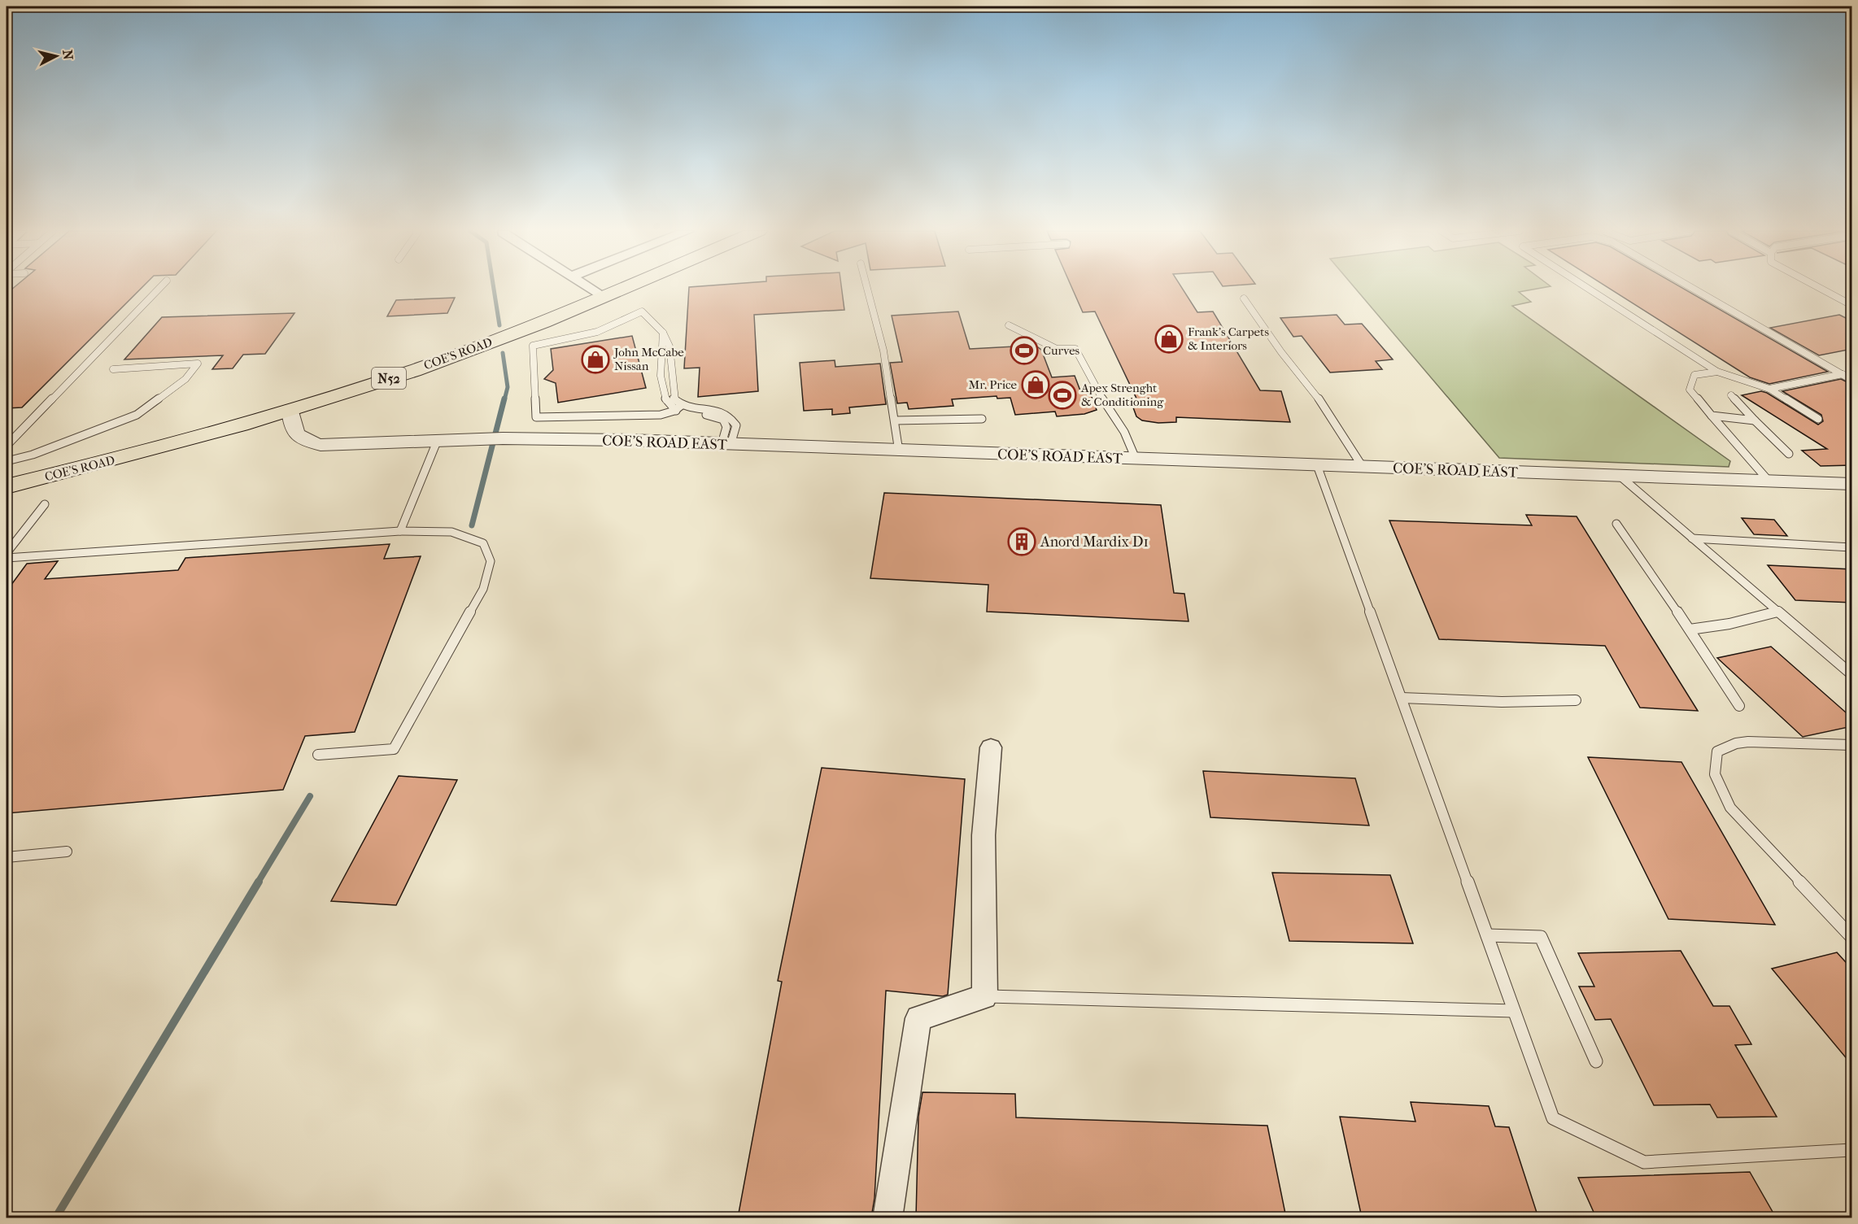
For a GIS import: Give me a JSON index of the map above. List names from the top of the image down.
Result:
{
  "streets": {
    "main road": ["COE'S ROAD", "N52"],
    "street": ["COE'S ROAD EAST"]
  },
  "crossings": [
    ["COE'S ROAD", "COE'S ROAD EAST"]
  ],
  "places": {
    "shop": ["Frank's Carpets & Interiors", "John McCabe Nissan", "Mr. Price"],
    "sports": ["Curves", "Apex Strenght & Conditioning"],
    "building": ["Anord Mardix D1"]
  },
  "north": "right"
}
